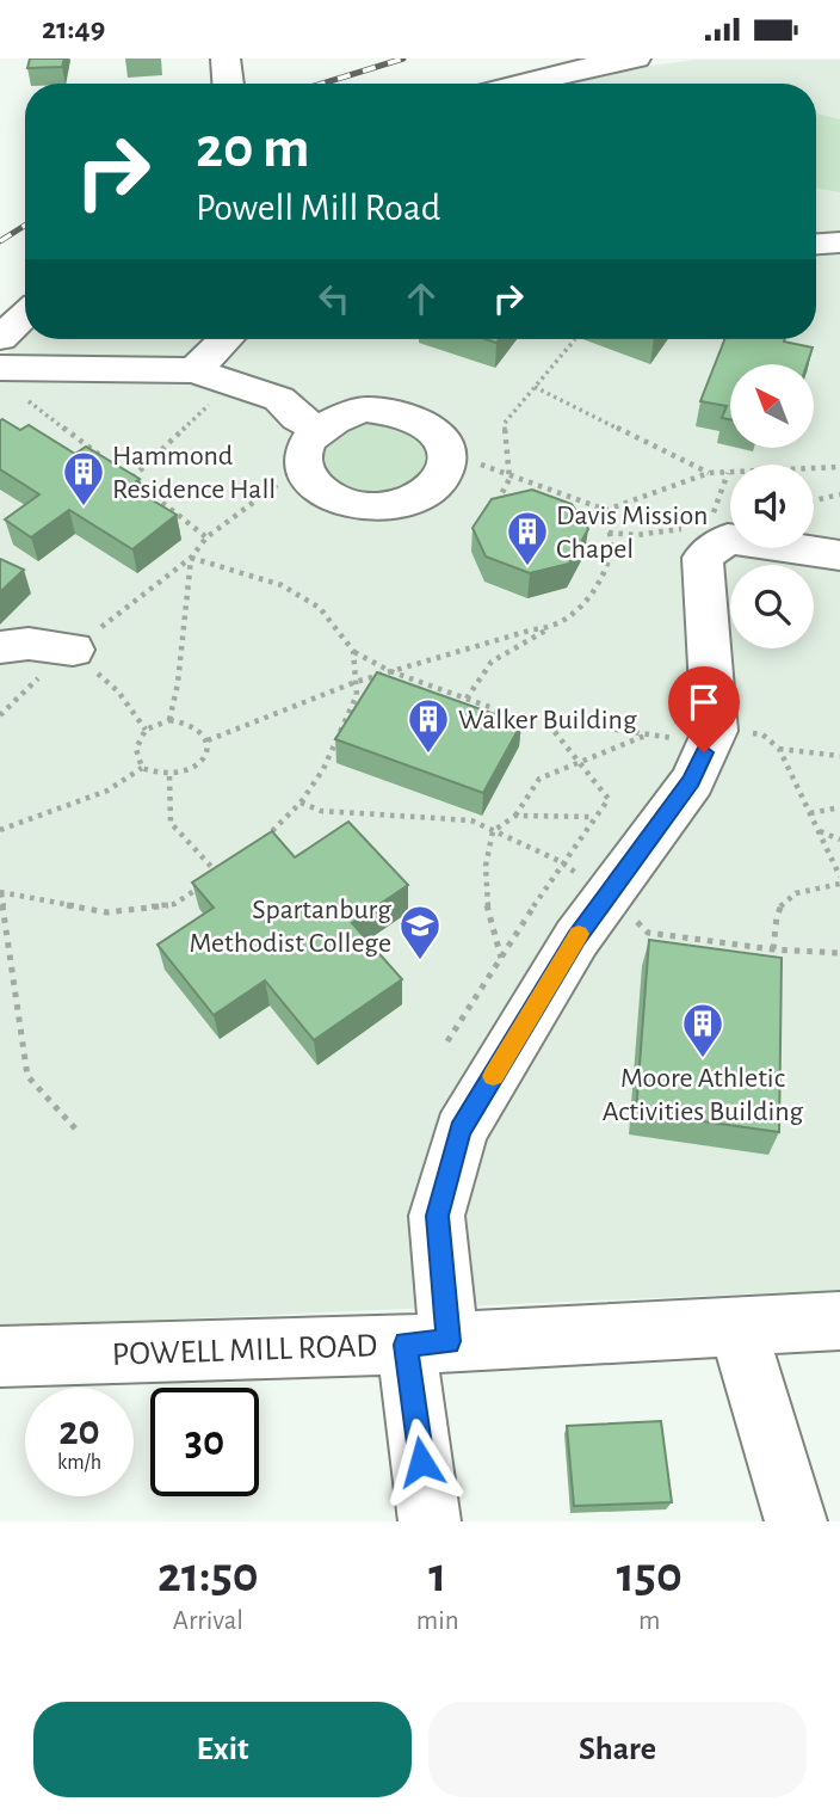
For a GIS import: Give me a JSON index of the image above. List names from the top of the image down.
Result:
{
  "streets": {
    "street": ["POWELL MILL ROAD"]
  },
  "places": {
    "building": [
      "Hammond Residence Hall",
      "Davis Mission Chapel",
      "Walker Building",
      "Moore Athletic Activities Building"
    ],
    "school or university": ["Spartanburg Methodist College"]
  },
  "north": "top left",
  "page": {
    "status": "21:49",
    "turn": ["20 m", "Powell Mill Road"],
    "speed": "20 km/h",
    "limit": "30",
    "eta": [
      "21:50",
      "Arrival",
      "1",
      "min",
      "150",
      "m"
    ],
    "buttons": ["Exit", "Share"]
  }
}
